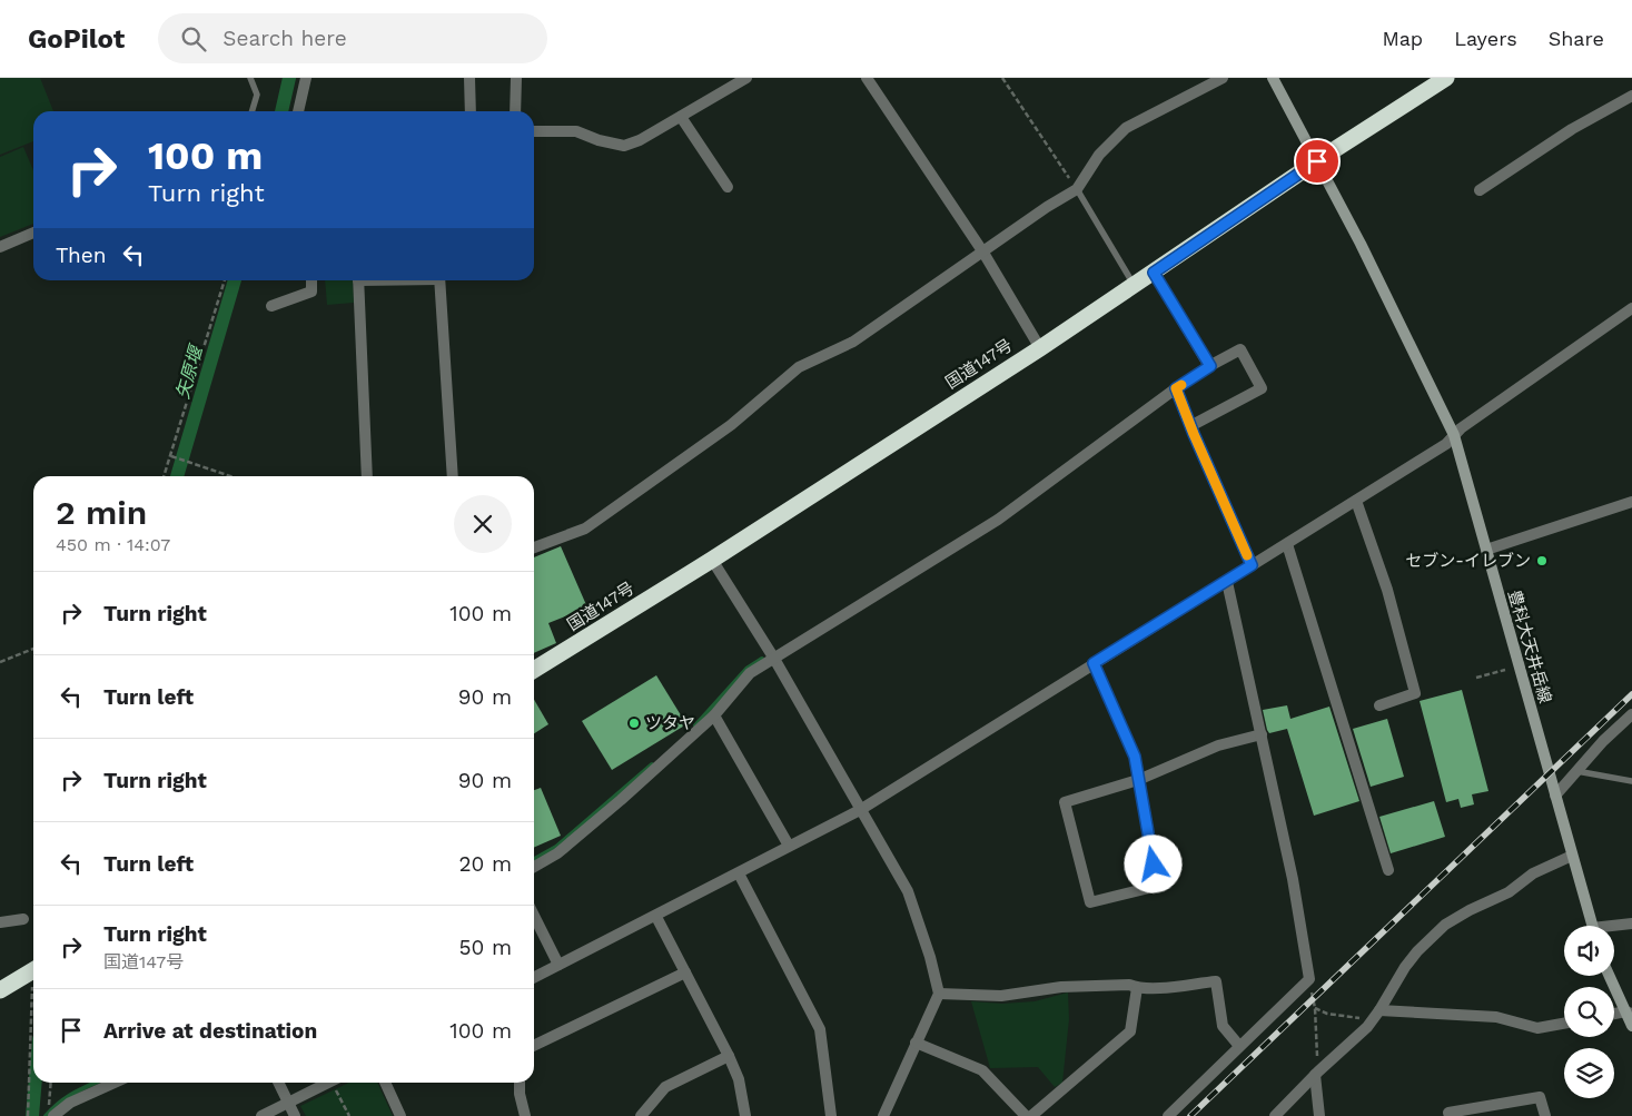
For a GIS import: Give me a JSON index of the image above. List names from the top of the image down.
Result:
{
  "streets": {
    "highway": ["国道147号"],
    "main road": ["豊科大天井岳線"]
  },
  "crossings": [
    ["国道147号", "豊科大天井岳線"]
  ],
  "water": ["矢原堰"],
  "places": ["セブン-イレブン", "ツタヤ"],
  "page": {
    "header": "GoPilot",
    "search": "Search here",
    "nav": ["Map", "Layers", "Share"],
    "turn": ["100 m", "Turn right"],
    "then": "Then",
    "heading": ["2 min", "450 m · 14:07"],
    "list": [
      {
        "name": "Turn right",
        "value": "100 m"
      },
      {
        "name": "Turn left",
        "value": "90 m"
      },
      {
        "name": "Turn right",
        "value": "90 m"
      },
      {
        "name": "Turn left",
        "value": "20 m"
      },
      {
        "name": "Turn right",
        "note": "国道147号",
        "value": "50 m"
      },
      {
        "name": "Arrive at destination",
        "value": "100 m"
      }
    ]
  }
}
